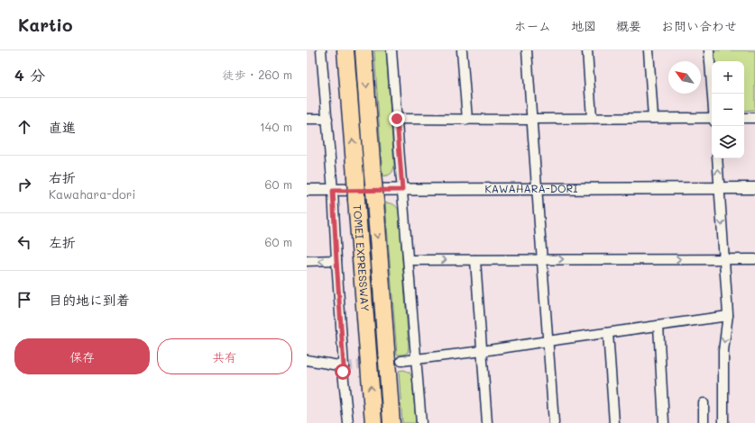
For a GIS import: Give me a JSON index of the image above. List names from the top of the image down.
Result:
{
  "streets": {
    "highway": ["TOMEI EXPRESSWAY"],
    "street": ["KAWAHARA-DORI"]
  },
  "north": "top left",
  "page": {
    "header": "Kartio",
    "nav": [
      "ホーム",
      "地図",
      "概要",
      "お問い合わせ"
    ],
    "heading": ["4 分", "徒歩 · 260 m"],
    "map_buttons": ["+", "−"],
    "list": [
      ["直進", "140 m"],
      ["右折", "Kawahara-dori", "60 m"],
      ["左折", "60 m"],
      "目的地に到着"
    ],
    "buttons": ["保存", "共有"]
  }
}
